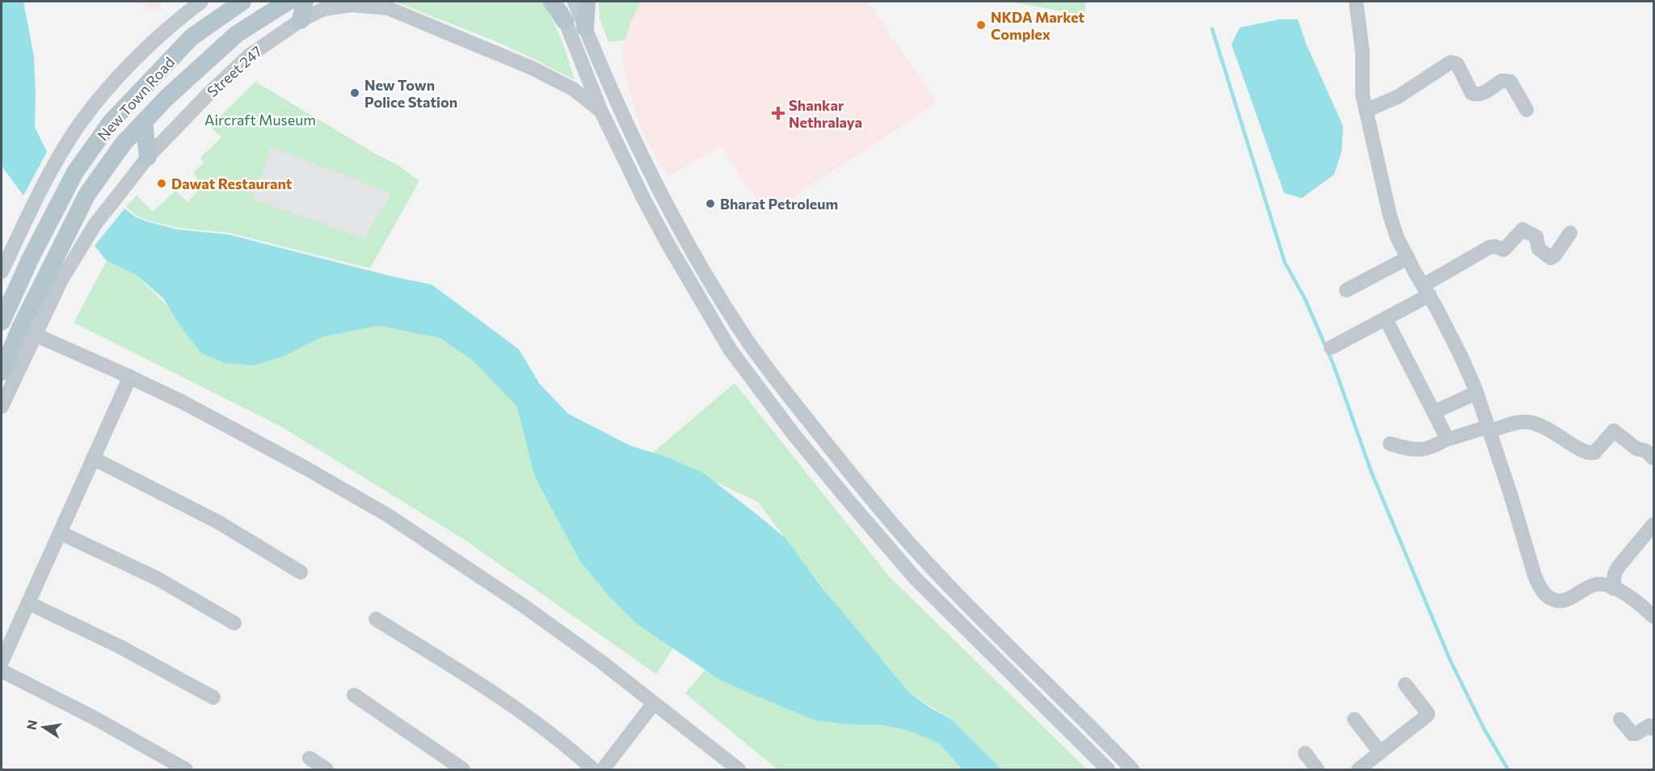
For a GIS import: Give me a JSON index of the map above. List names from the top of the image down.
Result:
{
  "streets": {
    "main road": ["New Town Road"],
    "street": ["Street 247"]
  },
  "parks": ["Aircraft Museum"],
  "places": {
    "other": [
      "NKDA Market Complex",
      "New Town Police Station",
      "Dawat Restaurant",
      "Bharat Petroleum"
    ],
    "health": ["Shankar Nethralaya"]
  },
  "north": "left"
}
